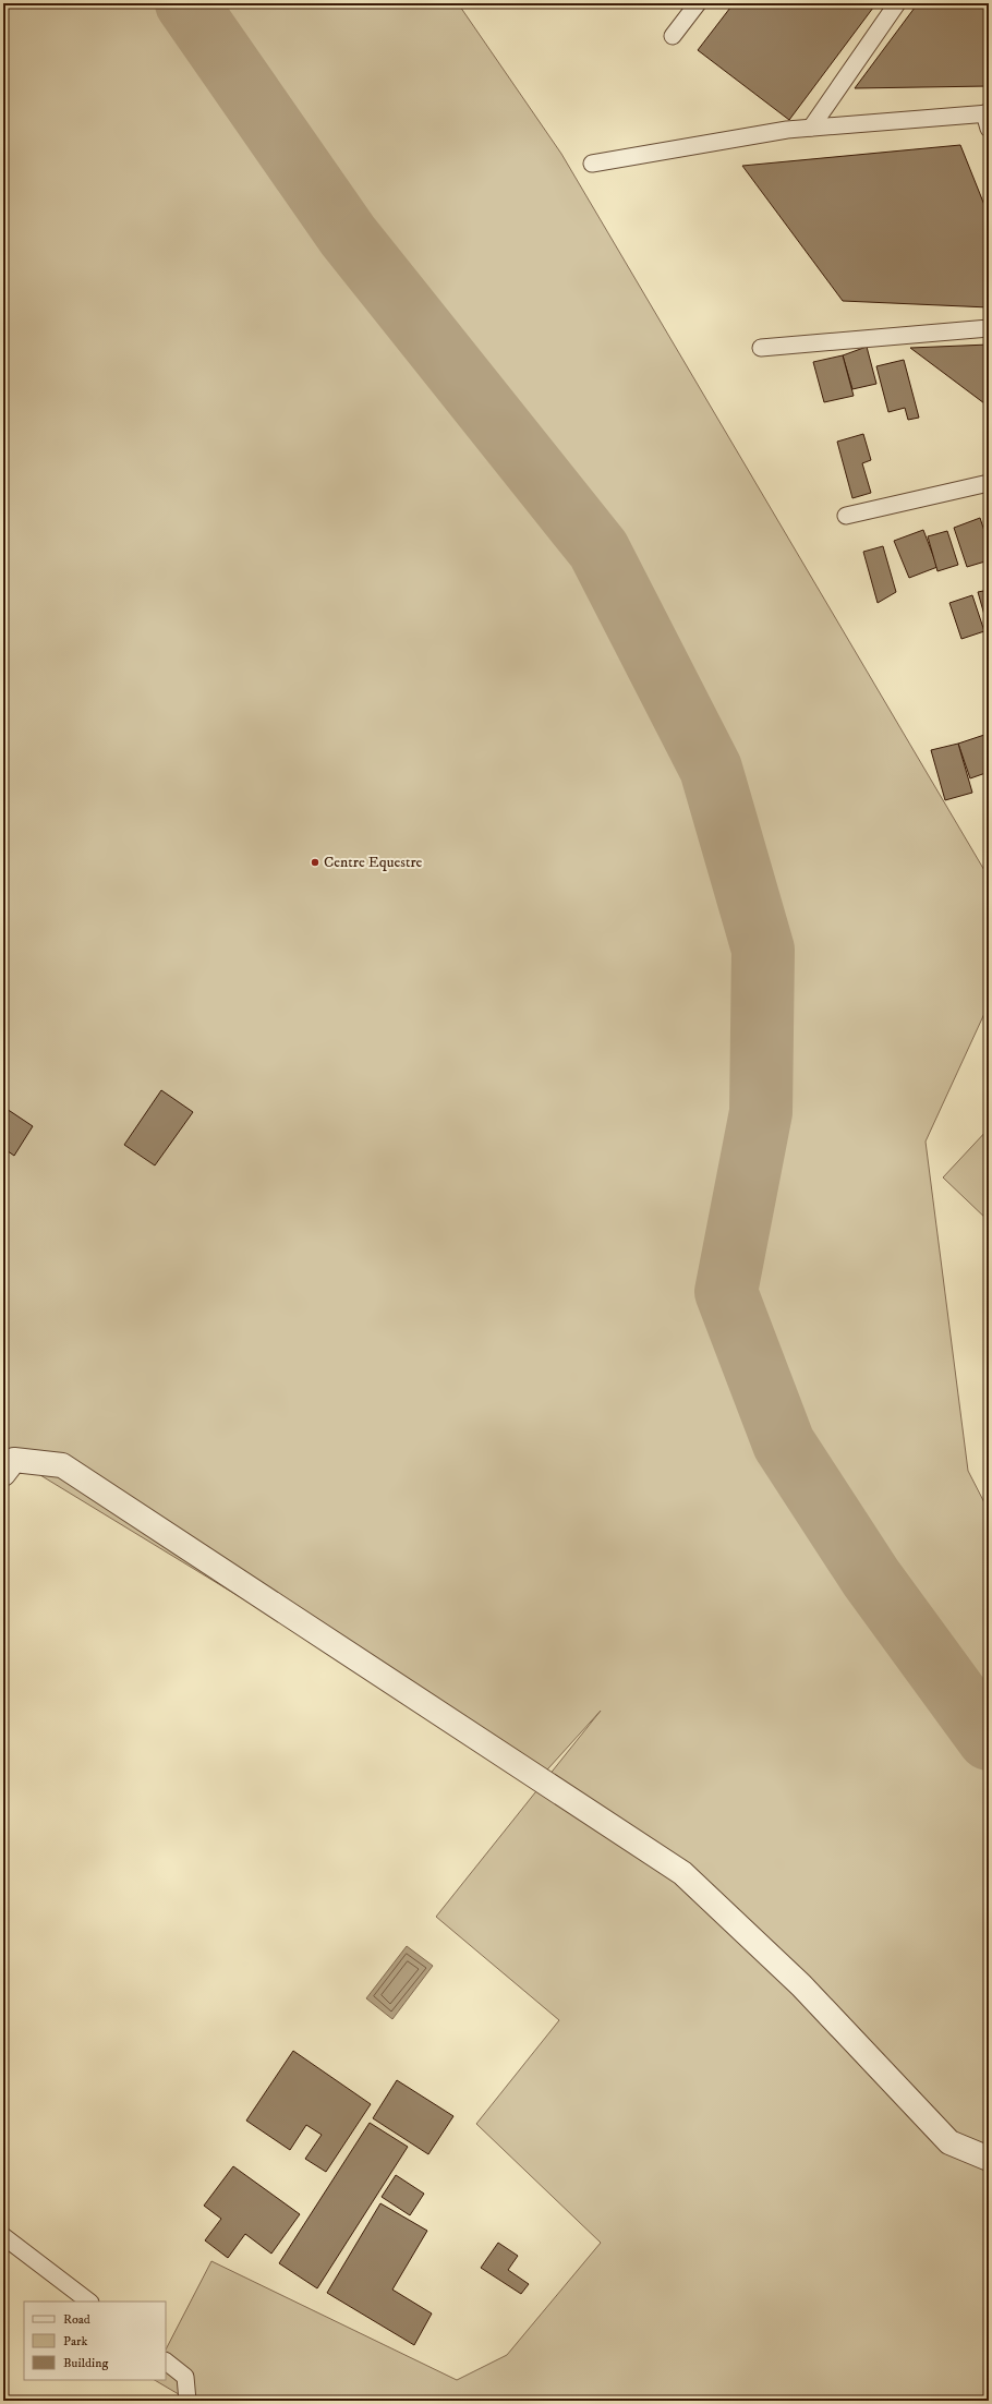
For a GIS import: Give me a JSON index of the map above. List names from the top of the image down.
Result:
{
  "places": ["Centre Equestre"],
  "legend": ["Road", "Park", "Building"]
}
